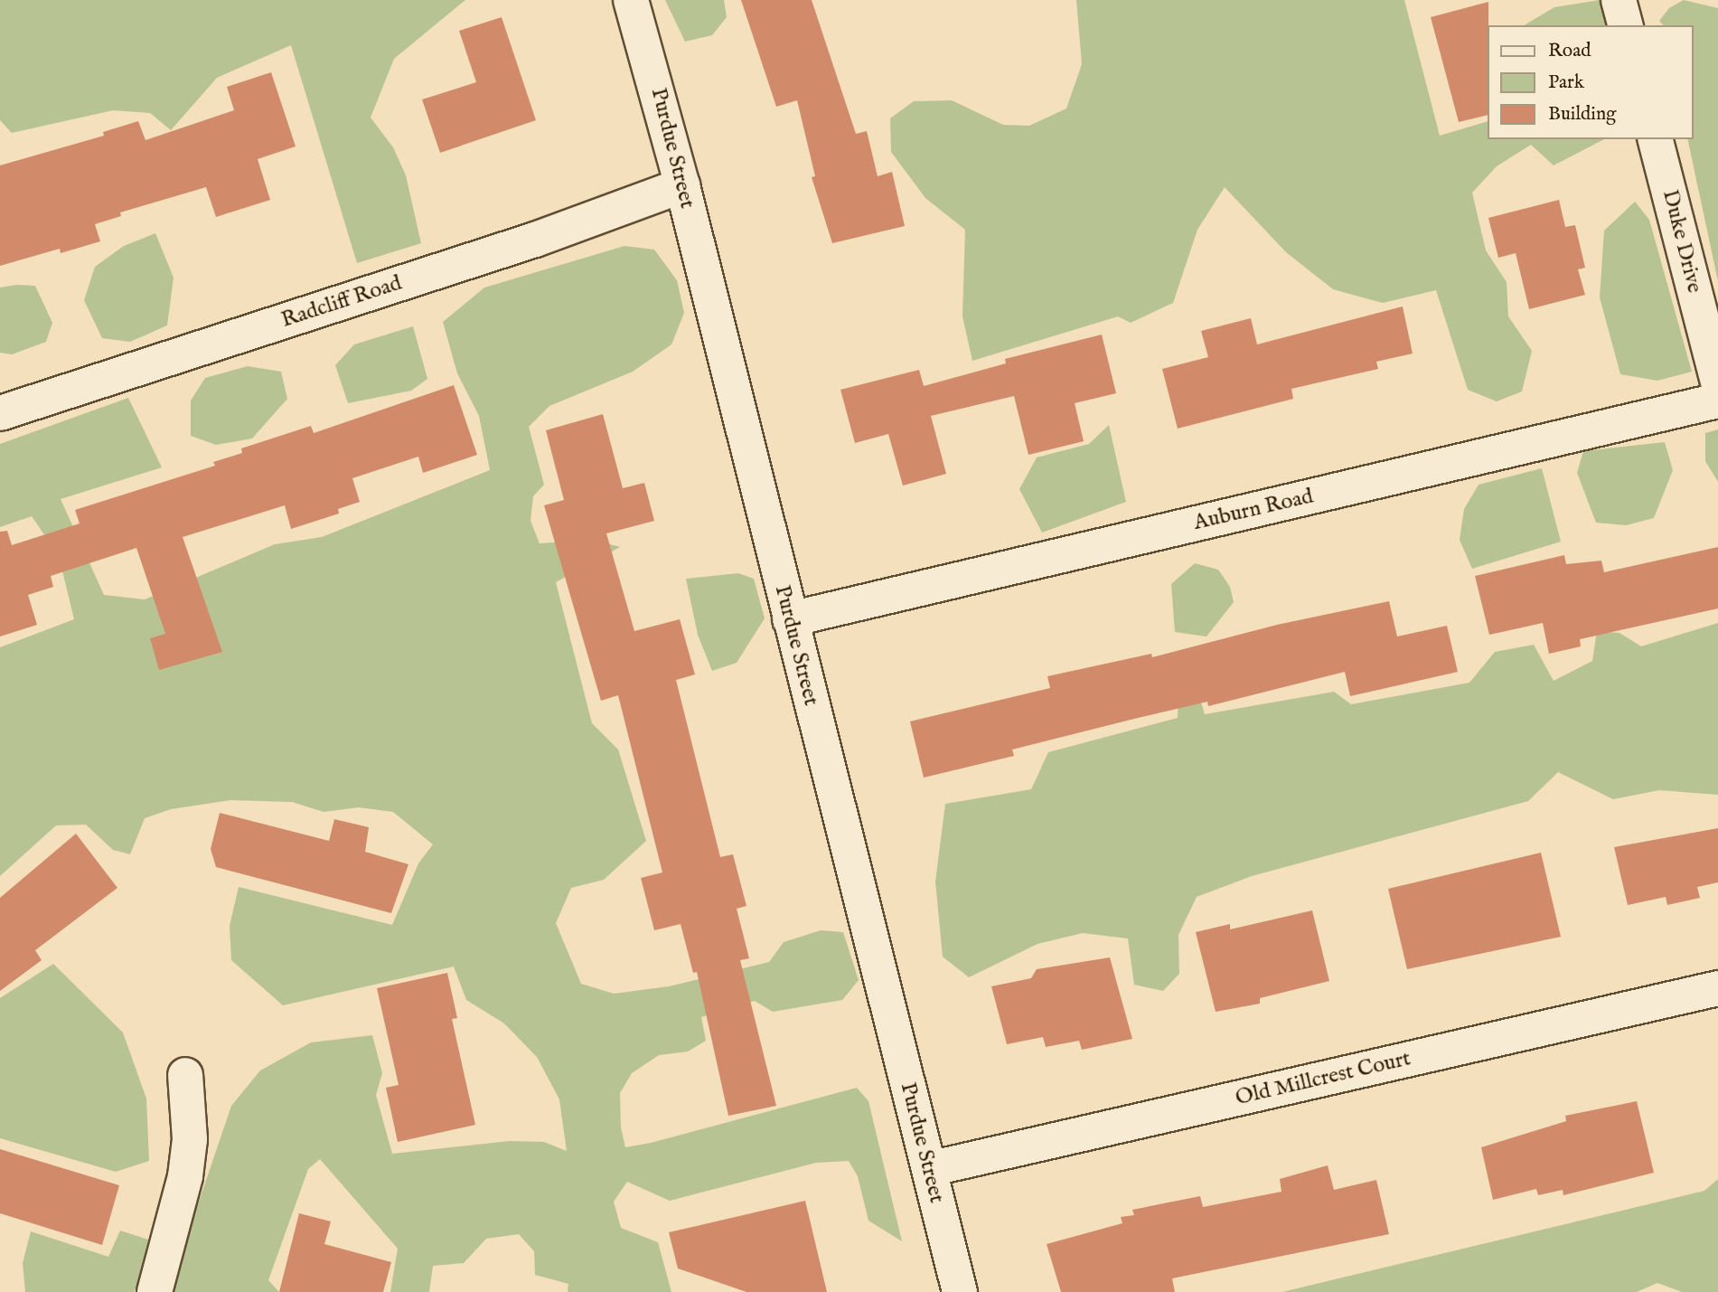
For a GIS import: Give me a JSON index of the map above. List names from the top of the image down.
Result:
{
  "streets": {
    "street": [
      "Purdue Street",
      "Duke Drive",
      "Radcliff Road",
      "Auburn Road",
      "Old Millcrest Court"
    ]
  },
  "crossings": [
    ["Purdue Street", "Radcliff Road"],
    ["Purdue Street", "Auburn Road"],
    ["Purdue Street", "Old Millcrest Court"]
  ],
  "legend": ["Road", "Park", "Building"]
}
